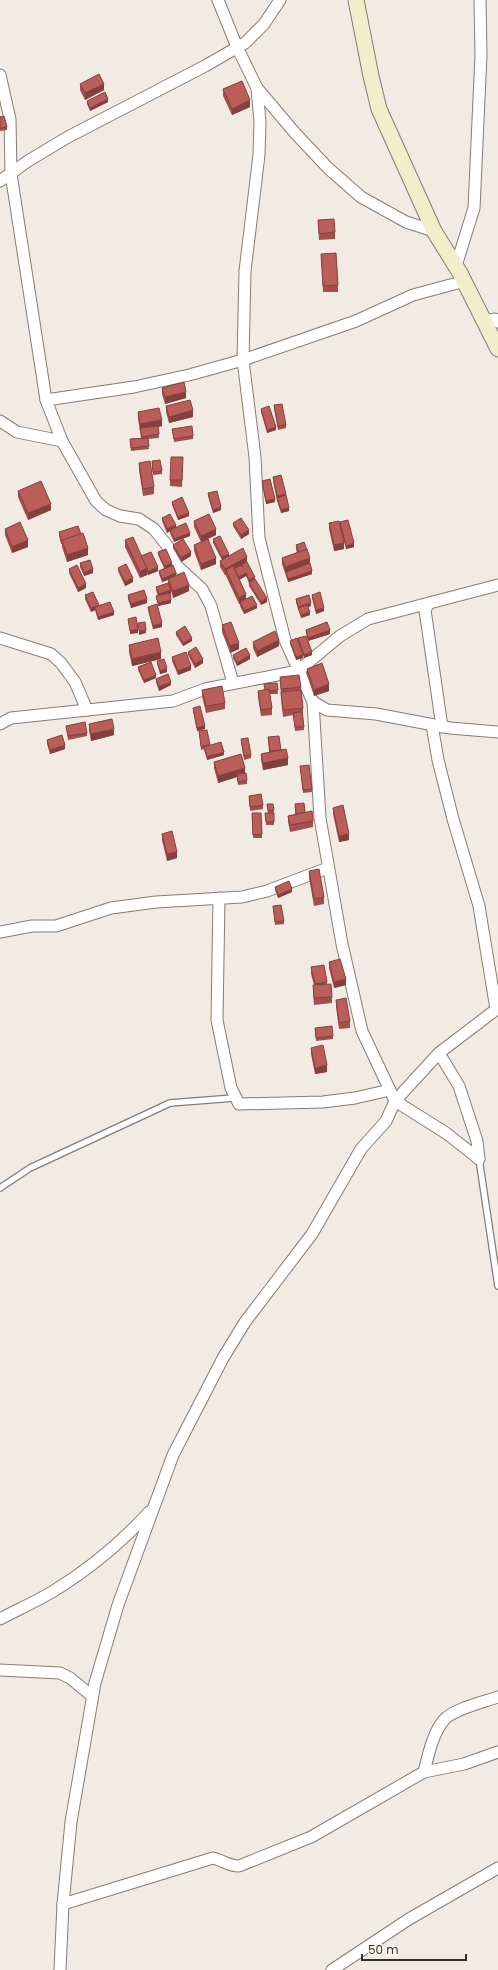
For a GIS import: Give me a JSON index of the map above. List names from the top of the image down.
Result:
{
  "scale_bar": "50 m"
}
